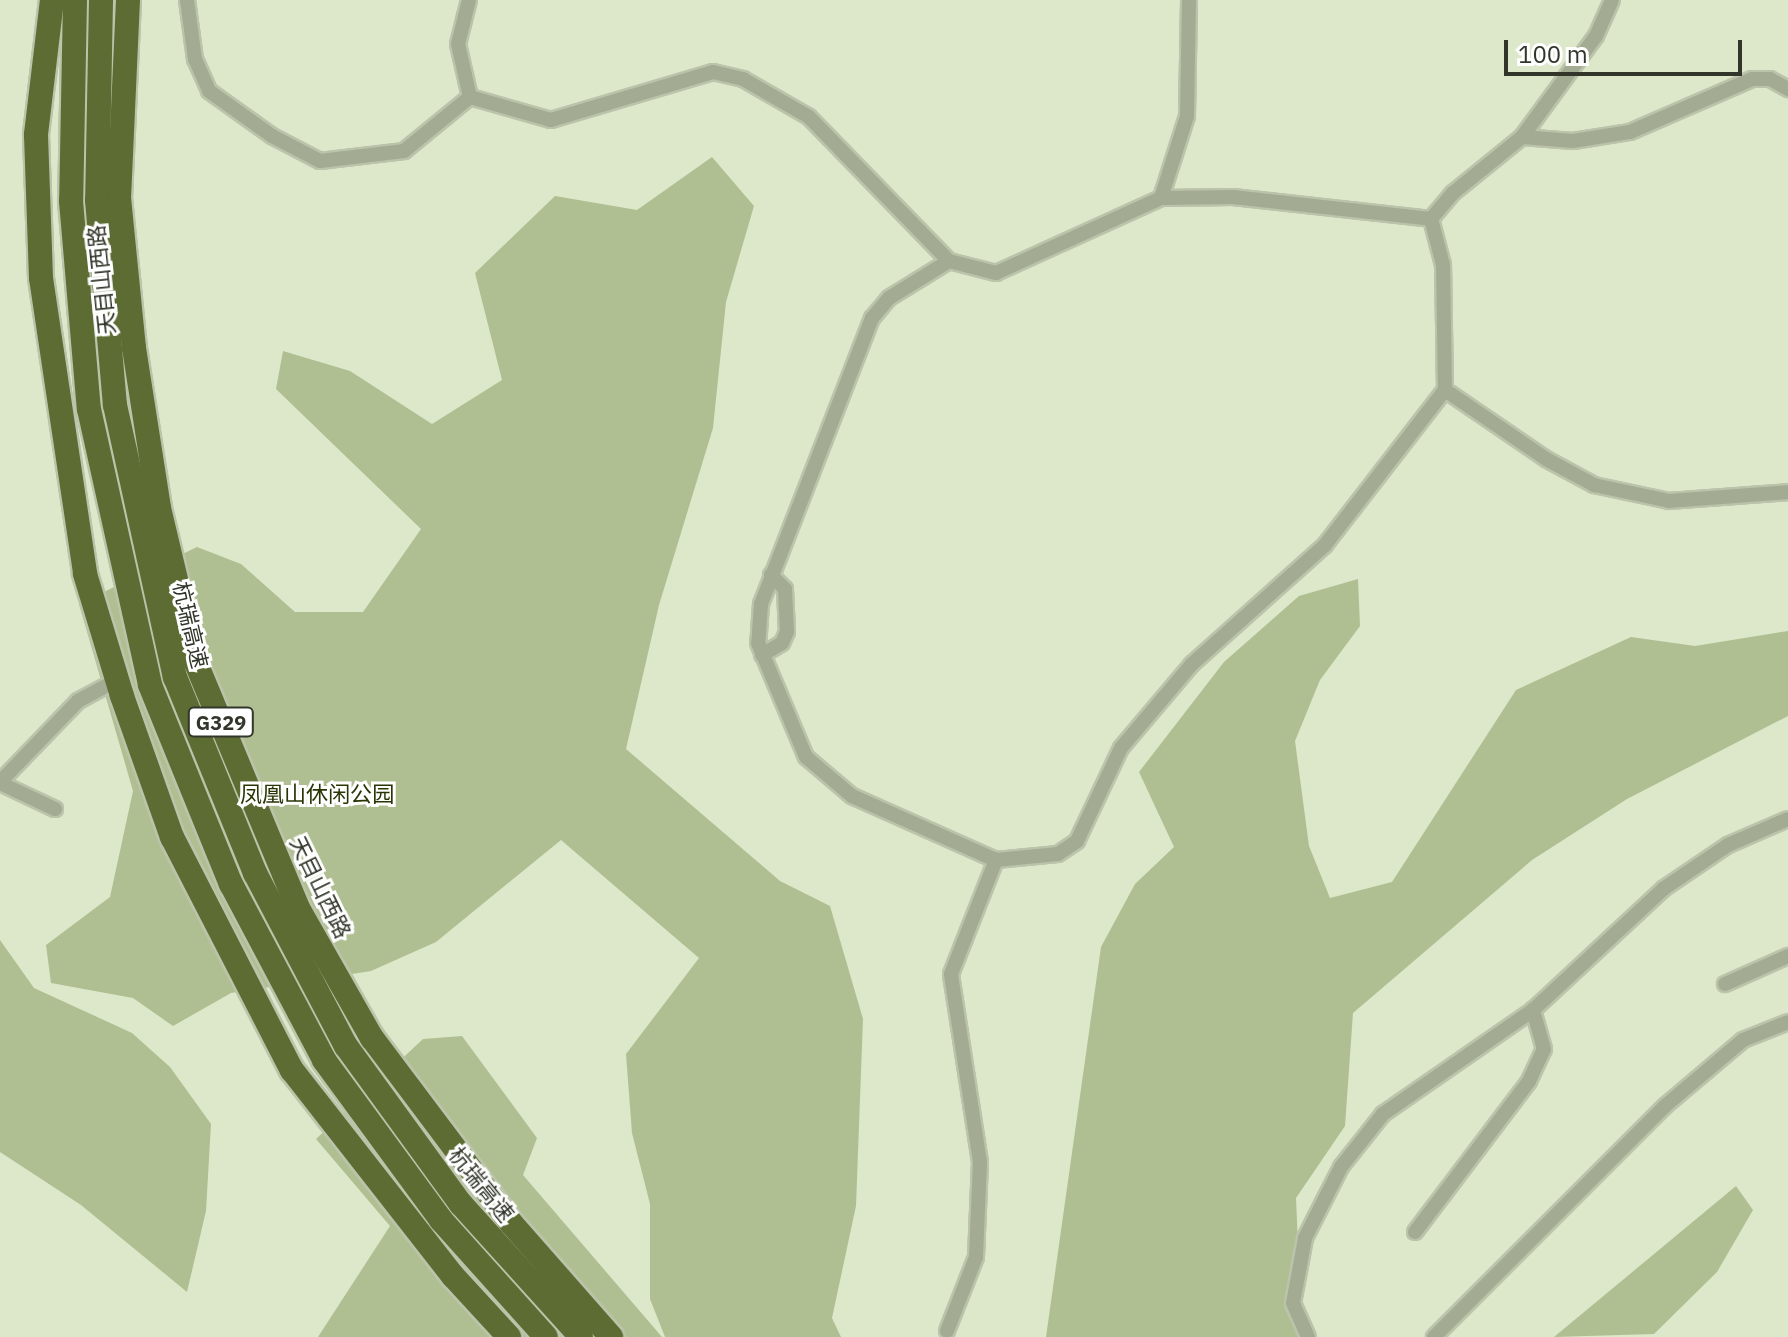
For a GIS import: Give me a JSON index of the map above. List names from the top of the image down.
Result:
{
  "streets": {
    "highway": ["天目山西路", "杭瑞高速", "G329"]
  },
  "parks": ["凤凰山休闲公园"],
  "scale_bar": "100 m"
}
